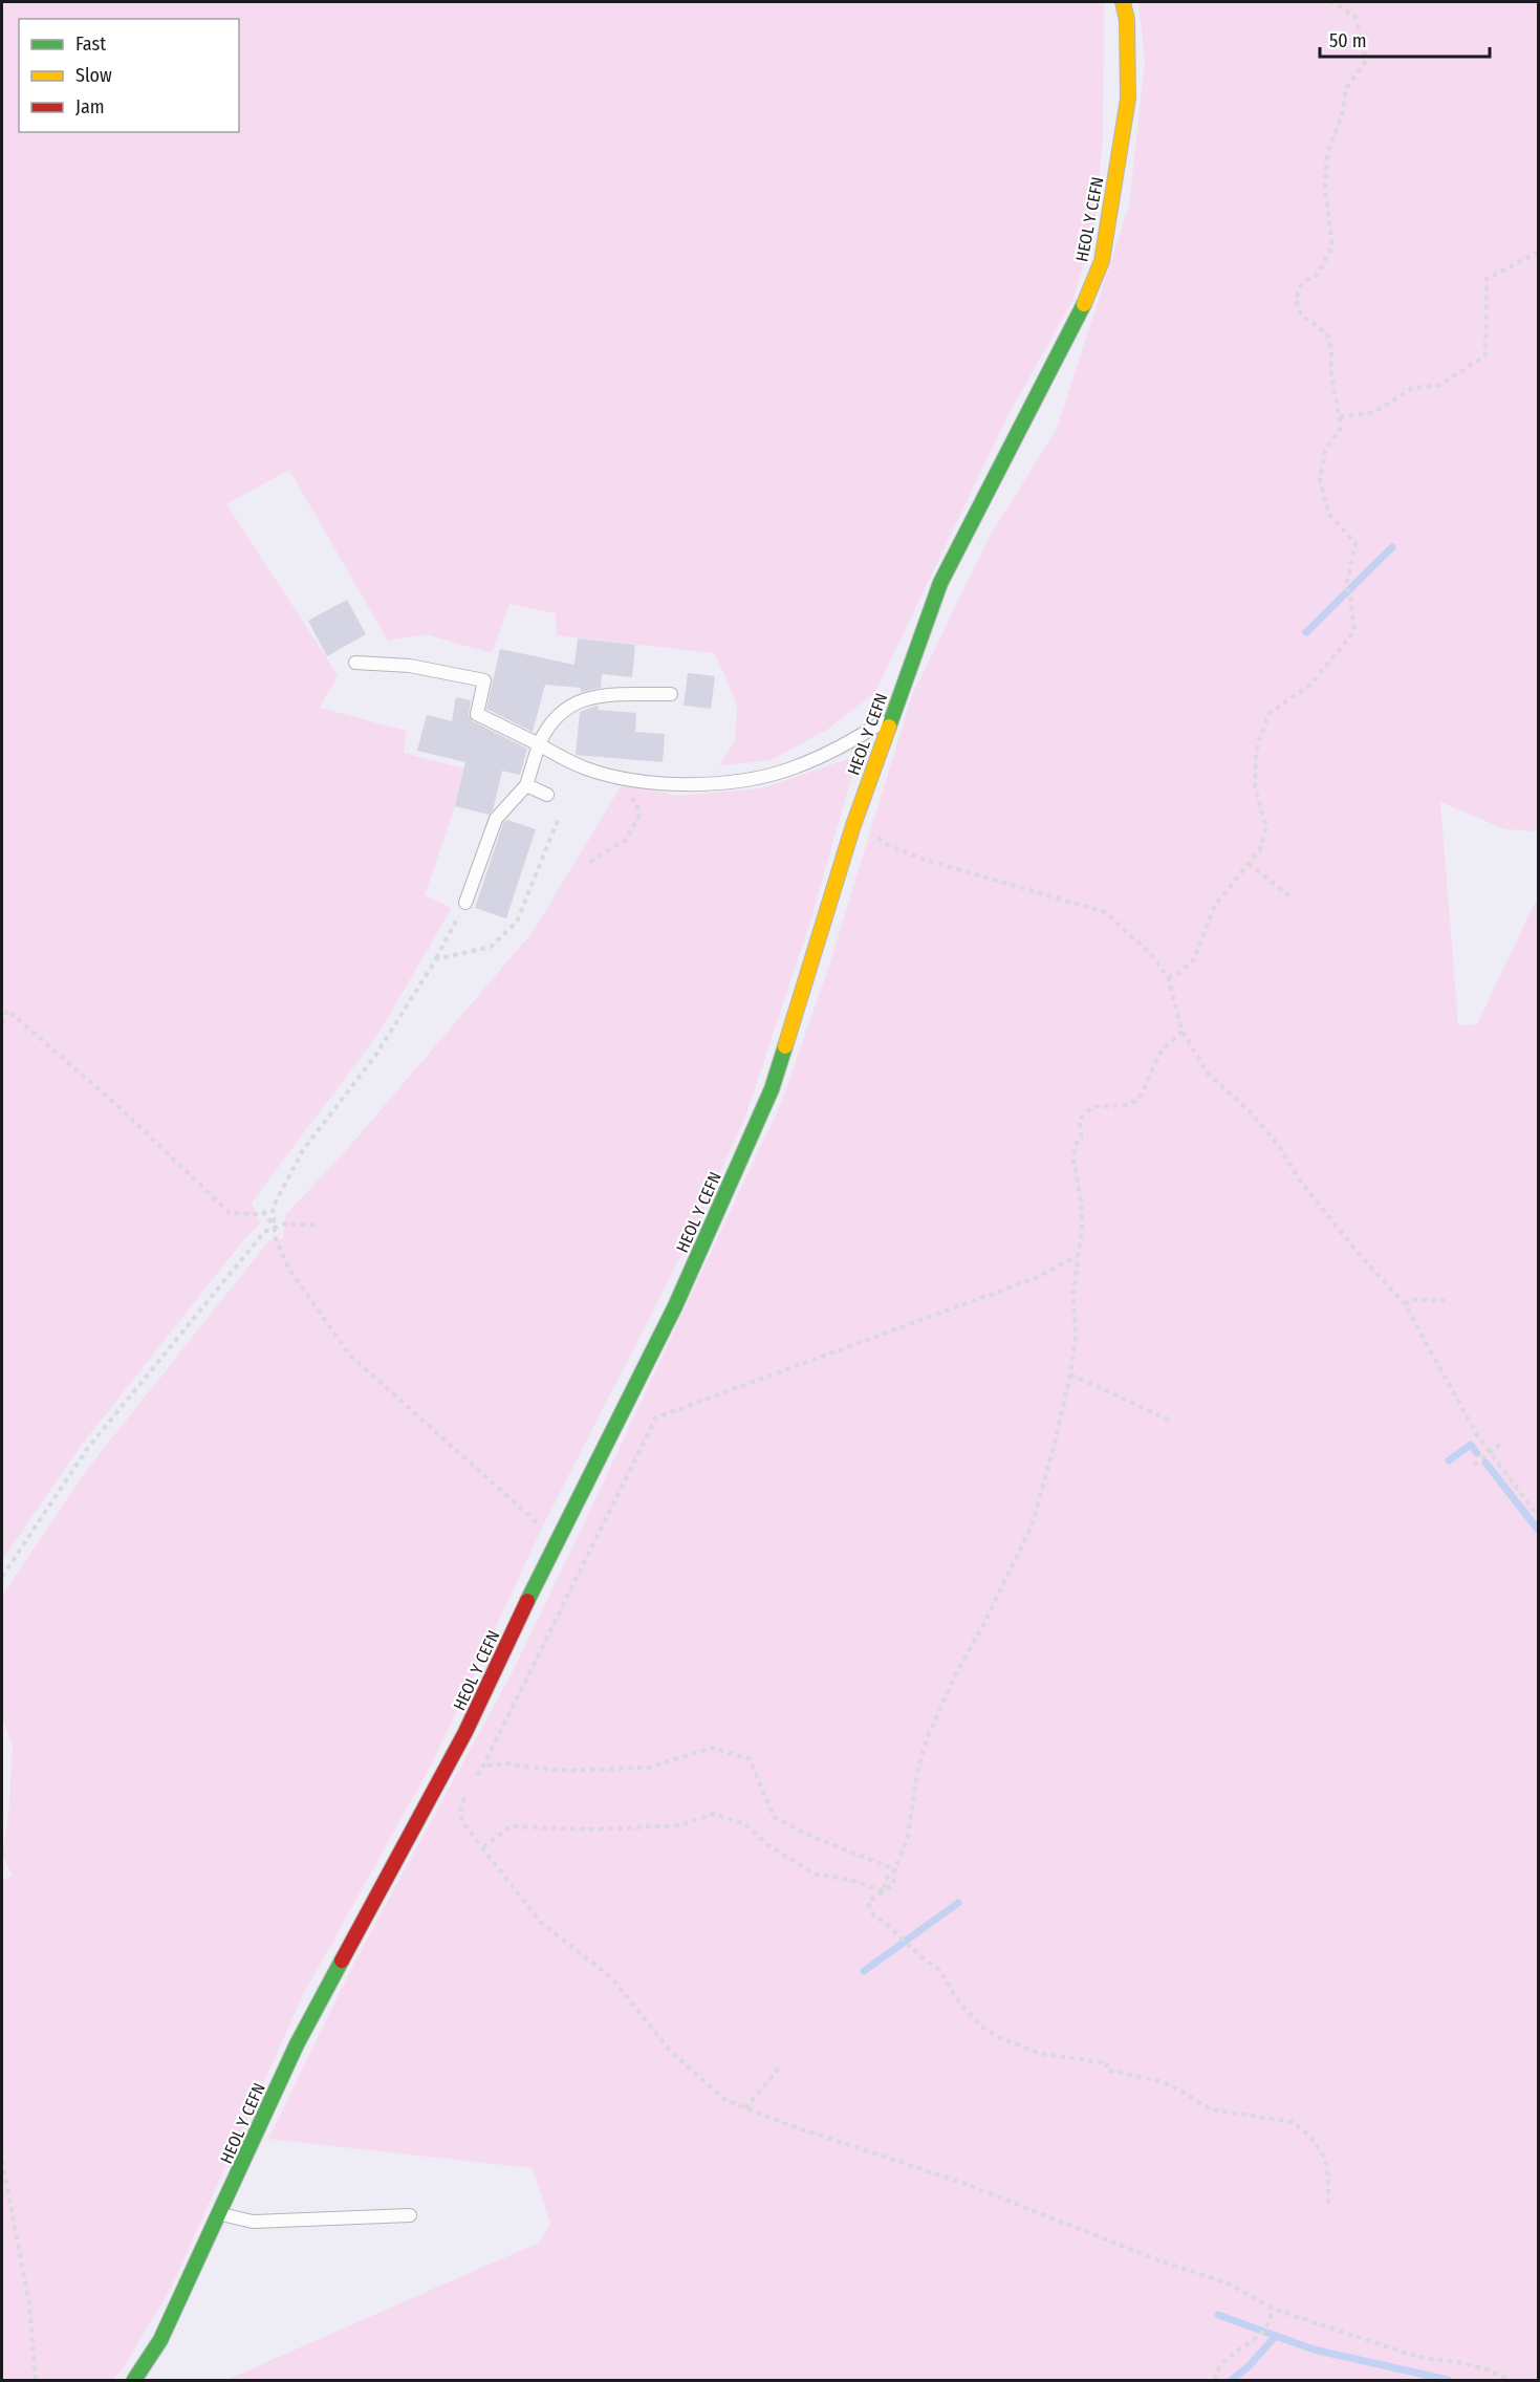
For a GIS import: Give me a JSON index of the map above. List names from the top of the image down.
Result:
{
  "streets": {
    "street": ["HEOL Y CEFN"]
  },
  "legend": ["Fast", "Slow", "Jam"],
  "scale_bar": "50 m"
}
